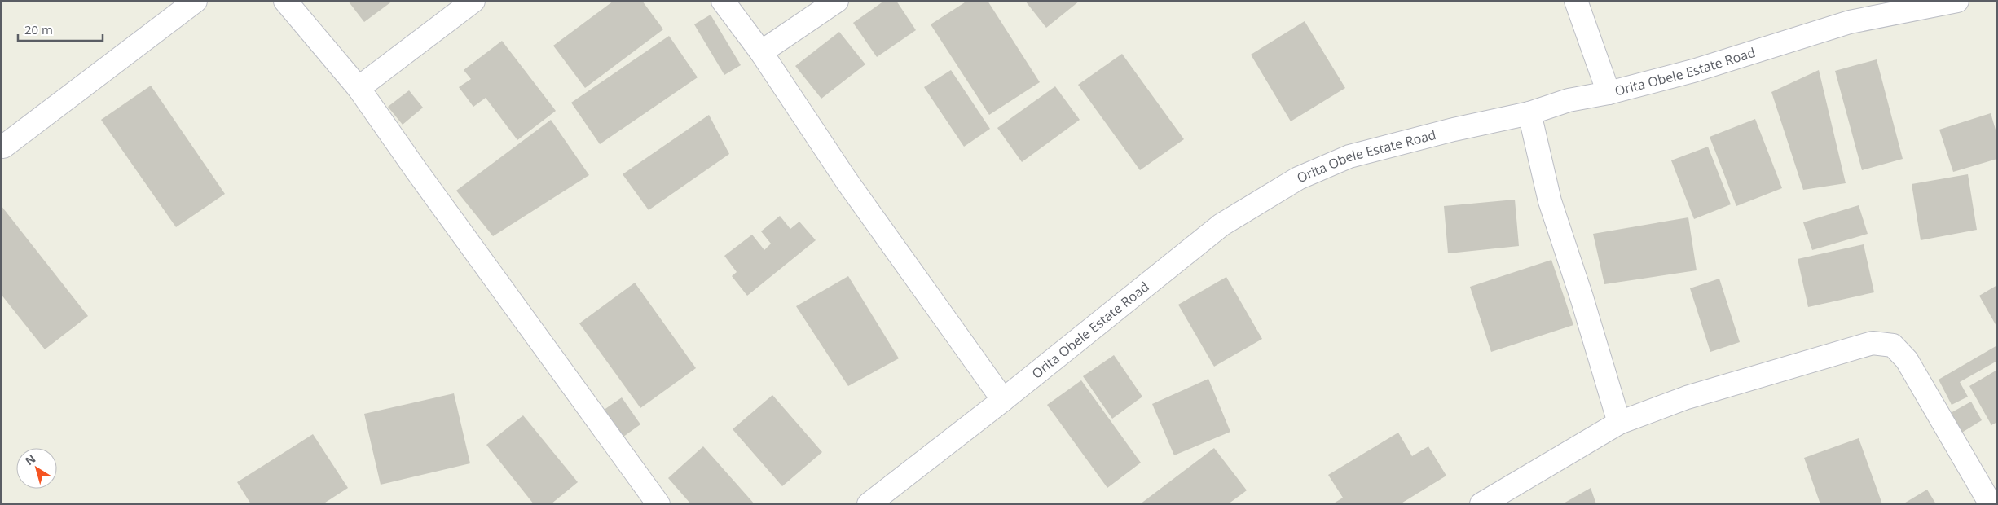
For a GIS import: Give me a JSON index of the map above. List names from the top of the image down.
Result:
{
  "streets": {
    "street": ["Orita Obele Estate Road"]
  },
  "scale_bar": "20 m",
  "north": "top left"
}
